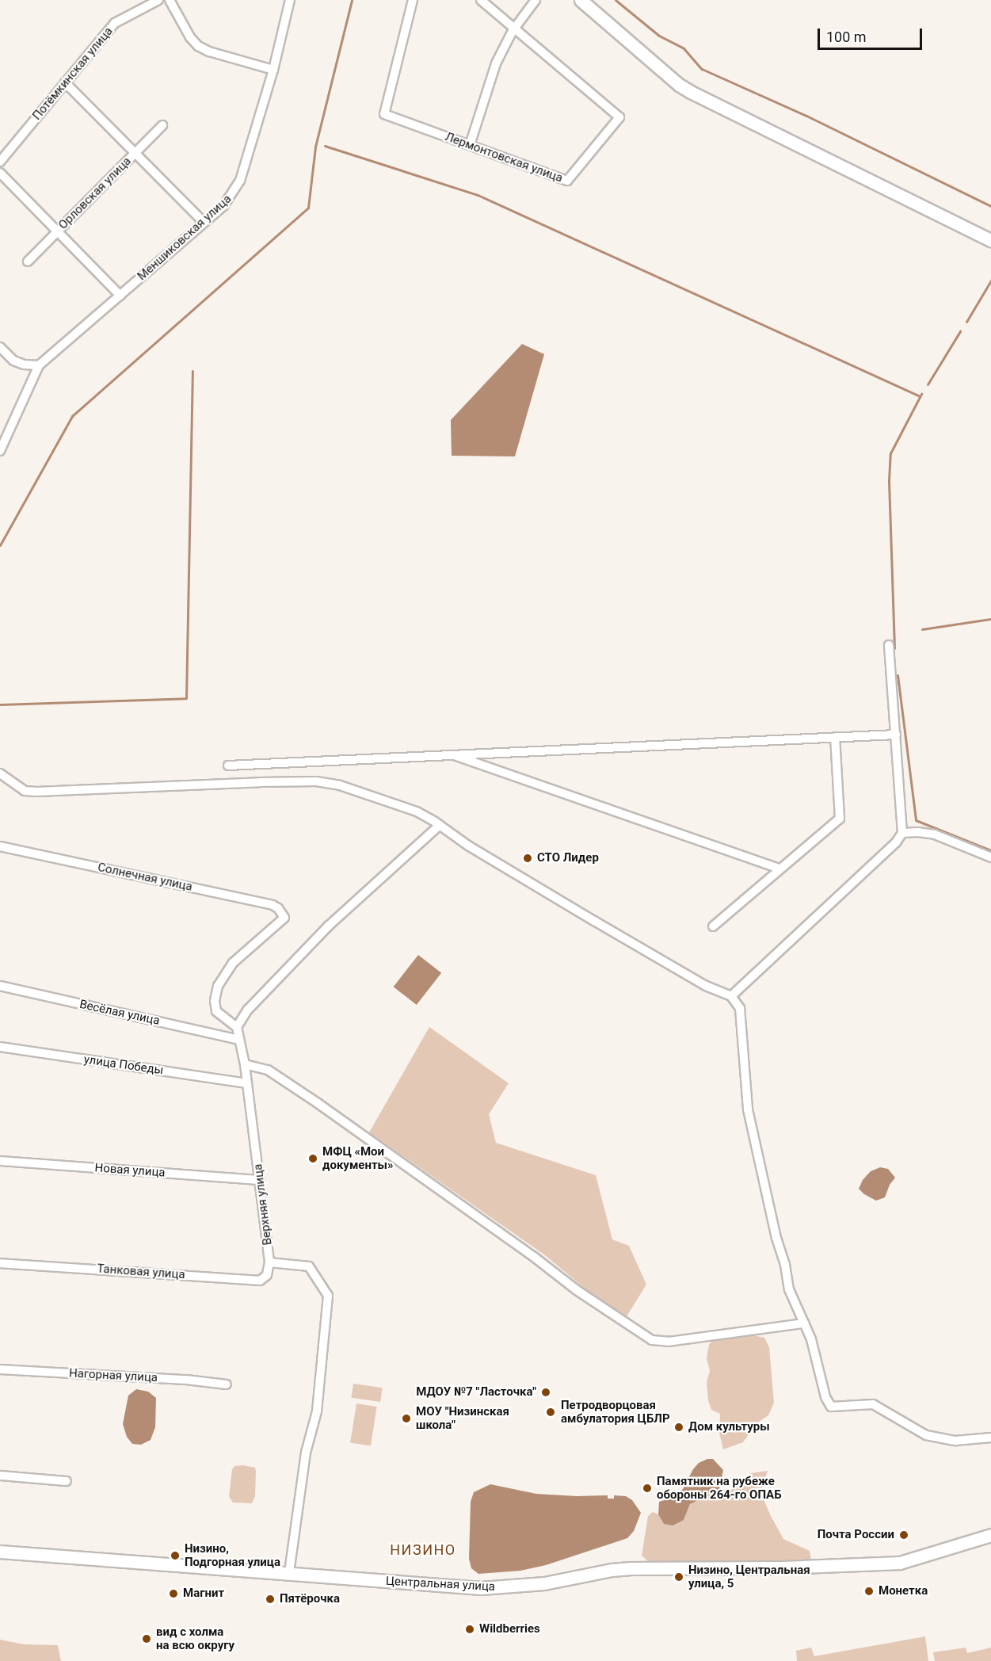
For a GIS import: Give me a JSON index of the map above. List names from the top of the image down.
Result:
{
  "streets": {
    "street": [
      "Потёмкинская улица",
      "Лермонтовская улица",
      "Орловская улица",
      "Меншиковская улица",
      "Солнечная улица",
      "Весёлая улица",
      "улица Победы",
      "Новая улица",
      "Верхняя улица",
      "Танковая улица",
      "Нагорная улица",
      "Центральная улица"
    ]
  },
  "crossings": [
    ["Солнечная улица", "Верхняя улица"],
    ["Весёлая улица", "Верхняя улица"],
    ["улица Победы", "Верхняя улица"],
    ["Новая улица", "Верхняя улица"],
    ["Верхняя улица", "Танковая улица"],
    ["Верхняя улица", "Центральная улица"]
  ],
  "districts": ["НИЗИНО"],
  "places": [
    "СТО Лидер",
    "МФЦ «Мои документы»",
    "МДОУ №7 \"Ласточка\"",
    "Петродворцовая амбулатория ЦБЛР",
    "МОУ \"Низинская школа\"",
    "Дом культуры",
    "Памятник на рубеже обороны 264-го ОПАБ",
    "Почта России",
    "Низино, Подгорная улица",
    "Низино, Центральная улица, 5",
    "Монетка",
    "Магнит",
    "Пятёрочка",
    "Wildberries",
    "вид с холма на всю округу"
  ],
  "scale_bar": "100 m"
}
